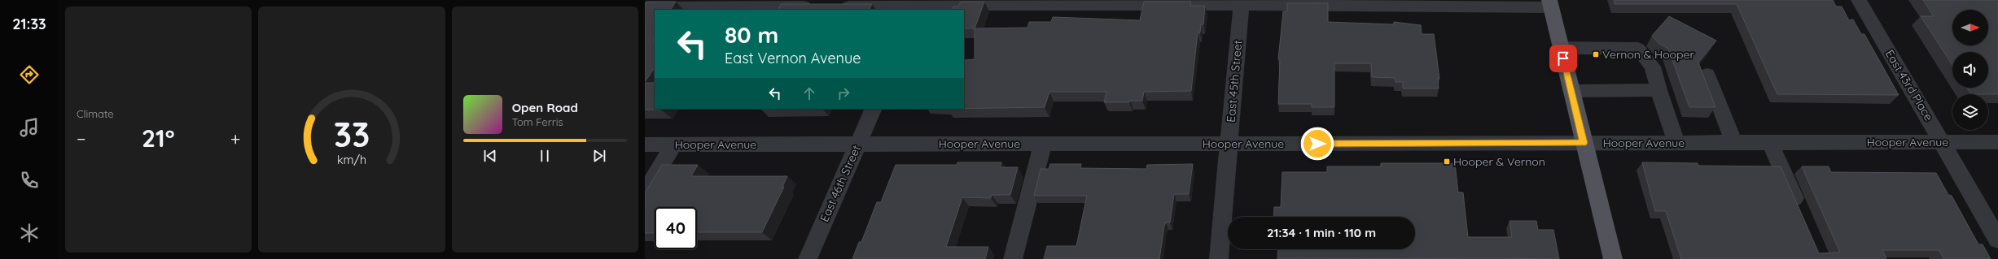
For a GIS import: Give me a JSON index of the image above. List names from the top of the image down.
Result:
{
  "streets": {
    "street": [
      "East 45th Street",
      "East 43rd Place",
      "Hooper Avenue",
      "East 46th Street"
    ]
  },
  "crossings": [
    ["East 45th Street", "Hooper Avenue"],
    ["East 43rd Place", "Hooper Avenue"],
    ["Hooper Avenue", "East 46th Street"]
  ],
  "places": {
    "transit": ["Vernon & Hooper", "Hooper & Vernon"]
  },
  "north": "right",
  "page": {
    "tabs": "21:33",
    "tile": "Climate",
    "turn": ["80 m", "East Vernon Avenue"],
    "song": ["Open Road", "Tom Ferris"],
    "heat": ["−", "21°", "+"],
    "limit": "40",
    "trip": "21:34 · 1 min · 110 m",
    "gauge": ["33", "km/h"]
  }
}
